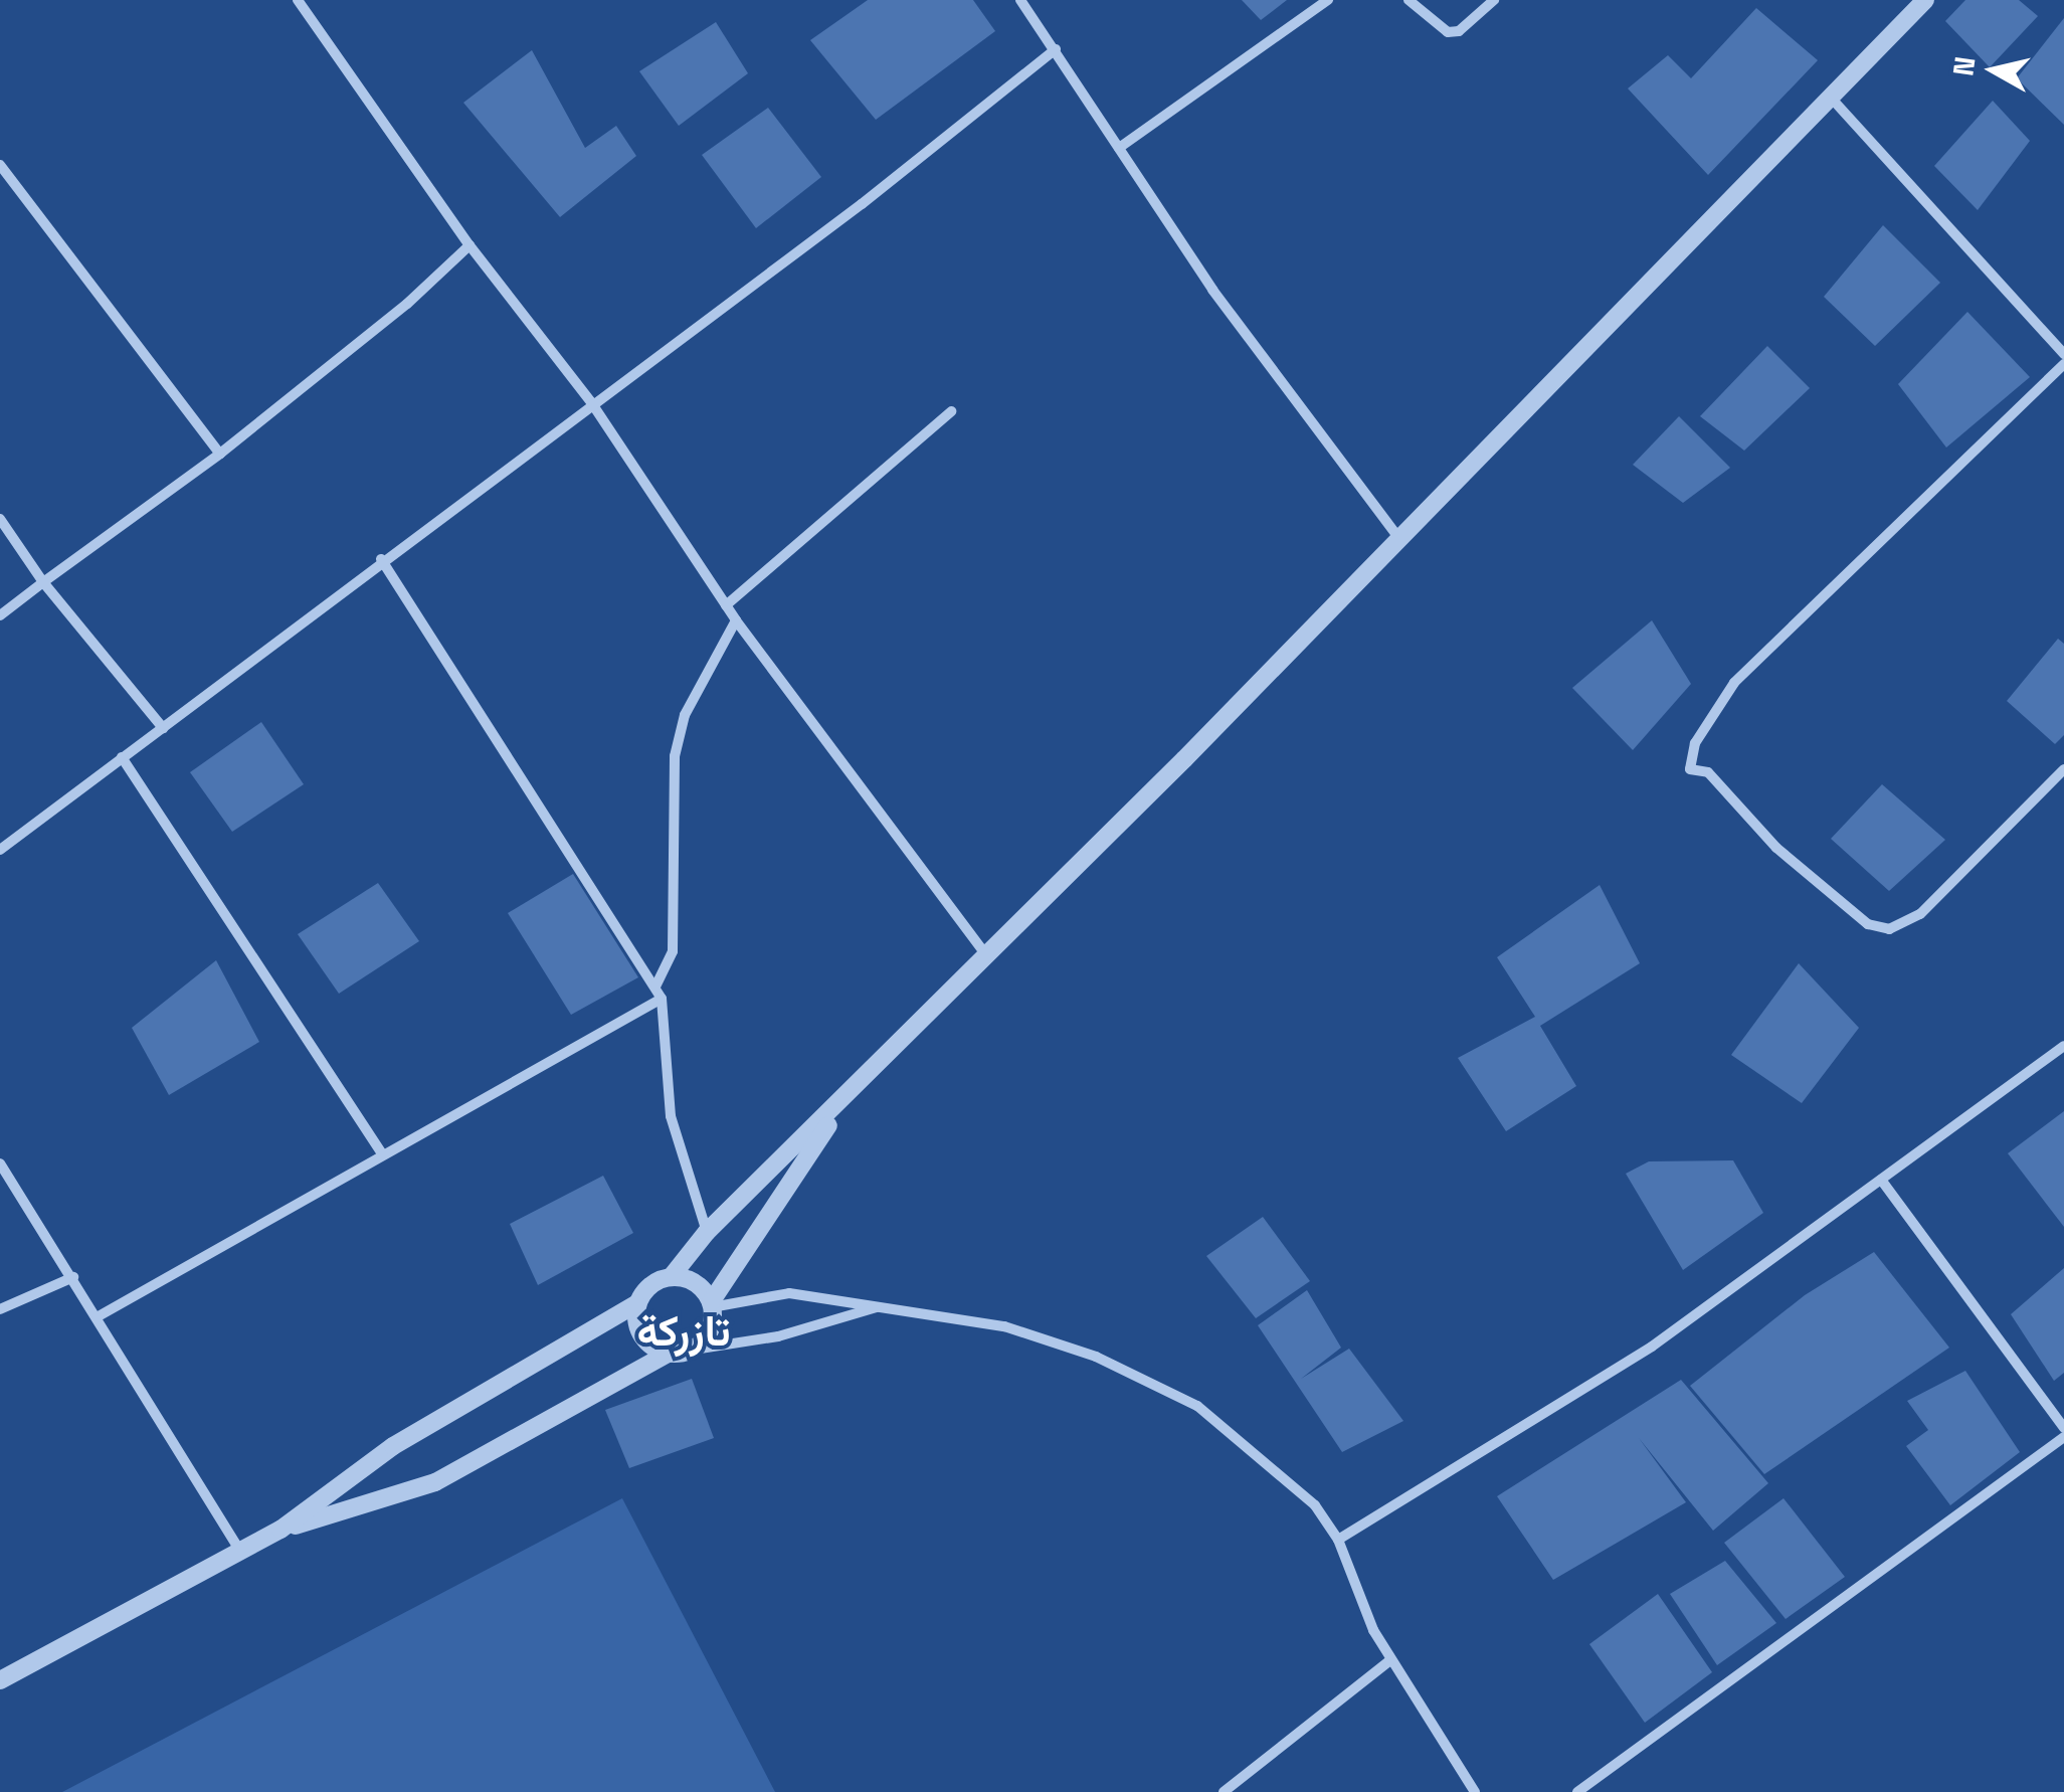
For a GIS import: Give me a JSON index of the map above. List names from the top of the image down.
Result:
{
  "districts": ["تازركة"],
  "north": "left"
}
